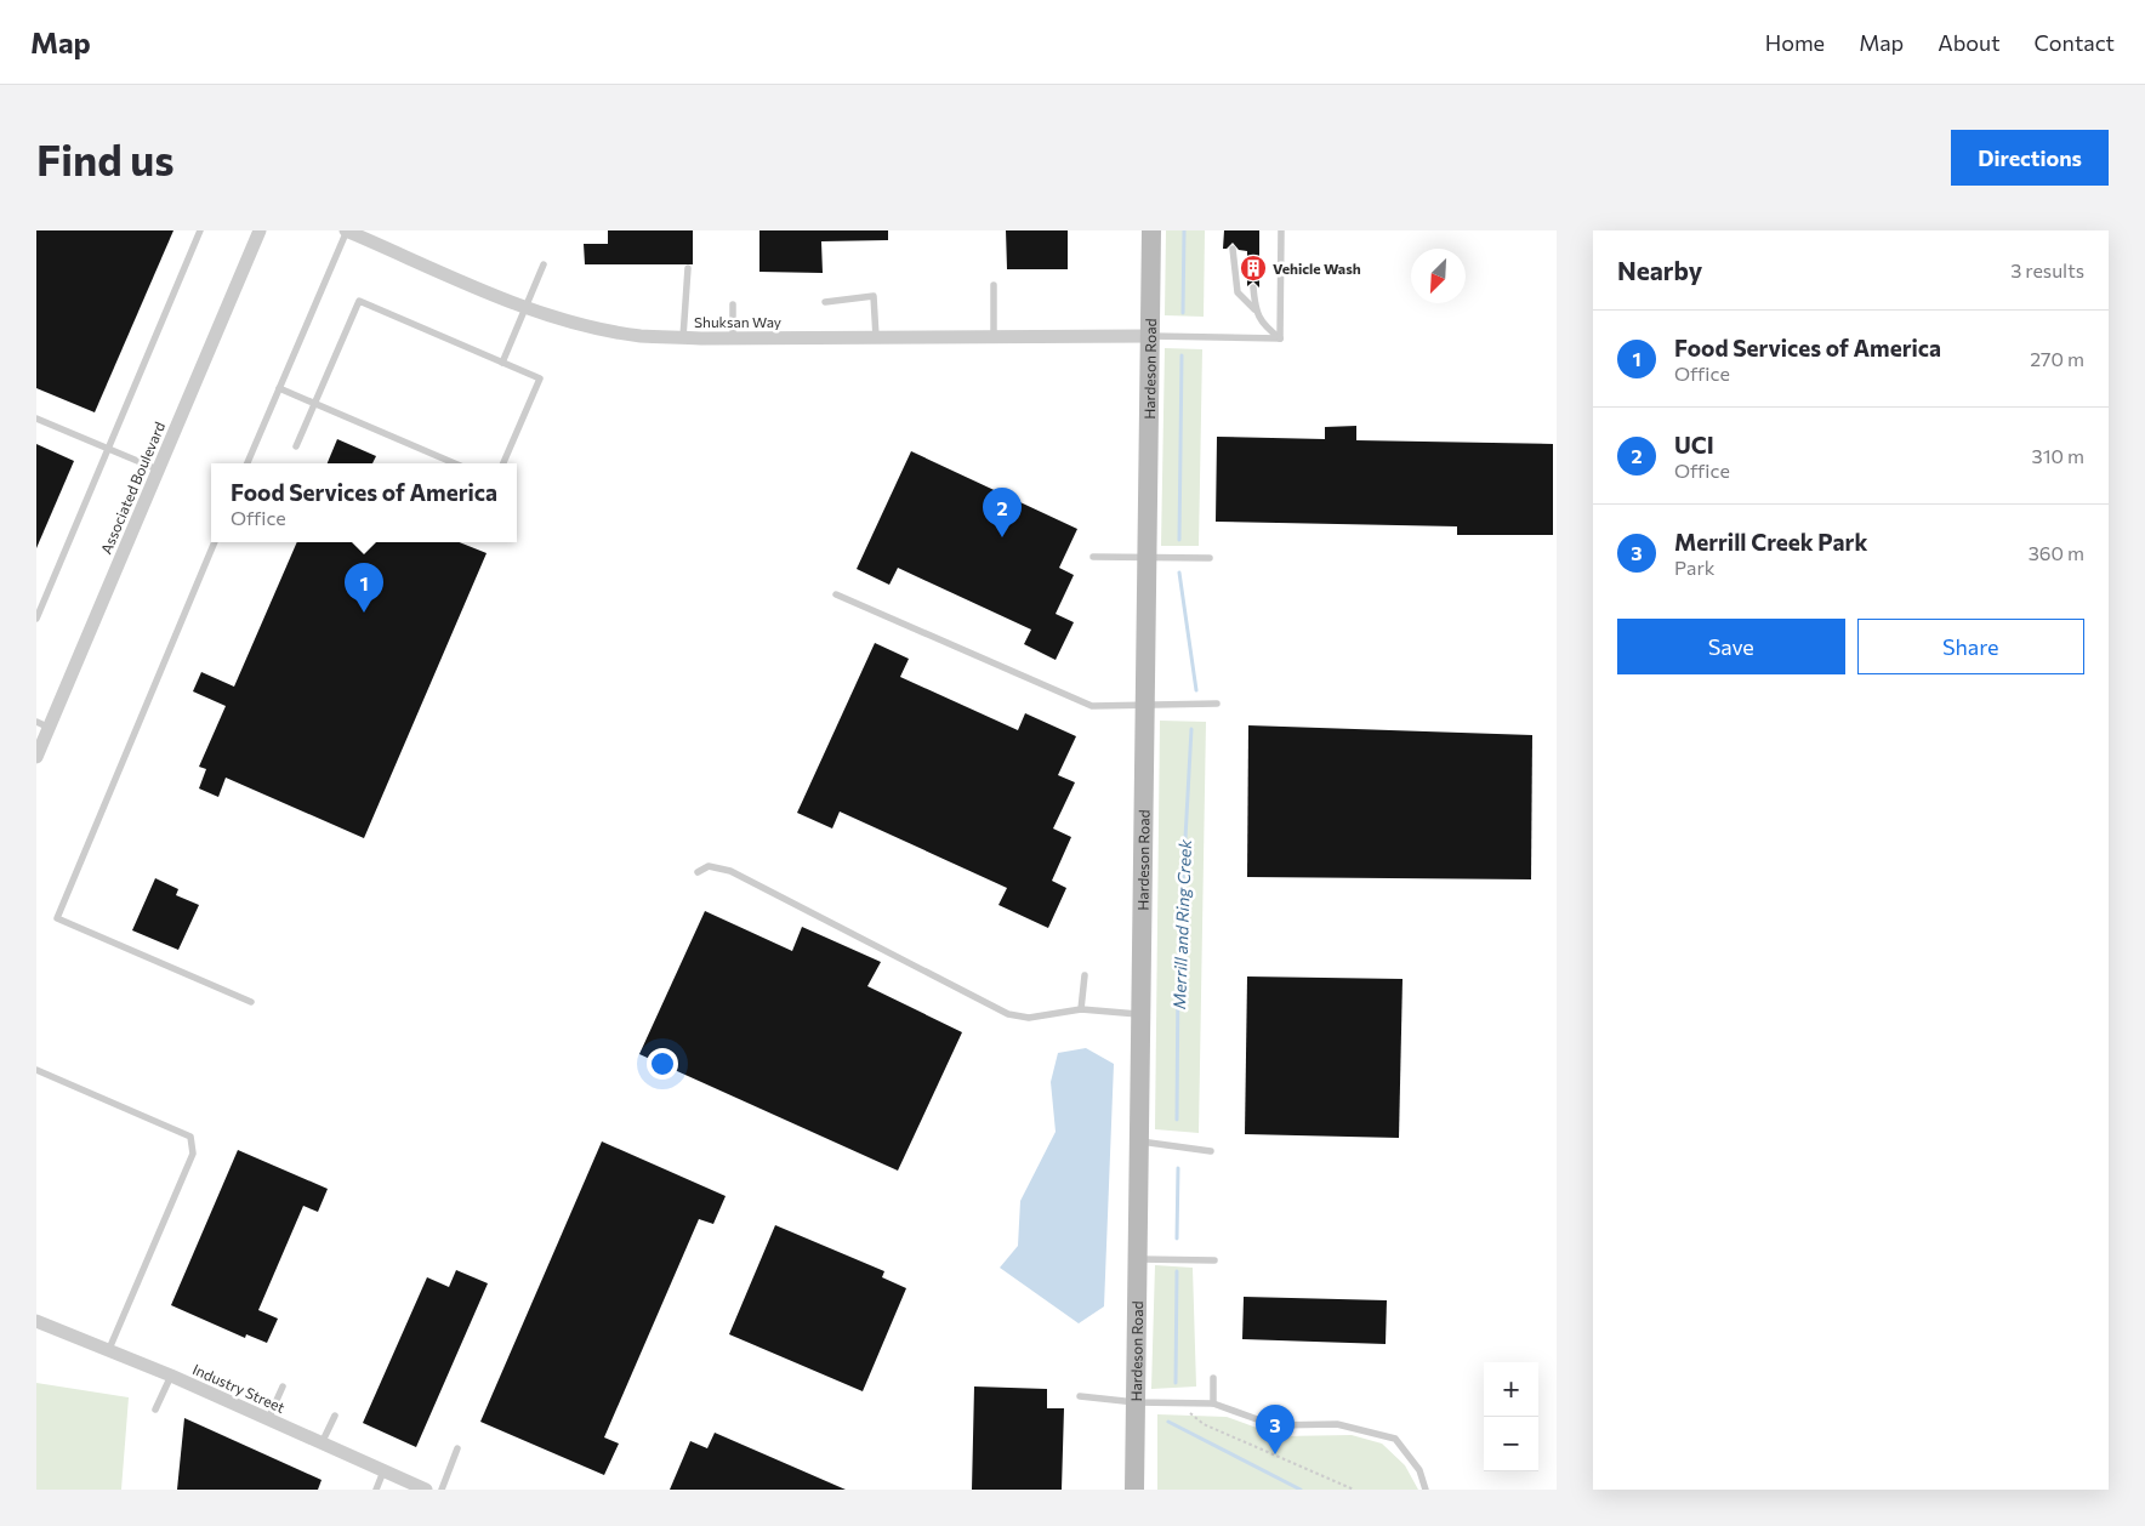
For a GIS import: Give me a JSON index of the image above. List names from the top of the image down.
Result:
{
  "streets": {
    "street": [
      "Shuksan Way",
      "Hardeson Road",
      "Associated Boulevard",
      "Industry Street"
    ]
  },
  "crossings": [
    ["Shuksan Way", "Hardeson Road"]
  ],
  "water": ["Merrill and Ring Creek"],
  "places": {
    "building": ["Vehicle Wash"]
  },
  "north": "bottom left",
  "page": {
    "header": "Map",
    "nav": [
      "Home",
      "Map",
      "About",
      "Contact"
    ],
    "buttons": [
      "Directions",
      ["Save", "Share"]
    ],
    "title": "Find us",
    "heading": ["Nearby", "3 results"],
    "list": [
      {
        "mark": "1",
        "name": "Food Services of America",
        "note": "Office",
        "value": "270 m"
      },
      {
        "mark": "2",
        "name": "UCI",
        "note": "Office",
        "value": "310 m"
      },
      {
        "mark": "3",
        "name": "Merrill Creek Park",
        "note": "Park",
        "value": "360 m"
      }
    ],
    "popup": ["Food Services of America", "Office"],
    "pins": ["2", "1", "3"],
    "map_buttons": ["+", "−"]
  }
}
